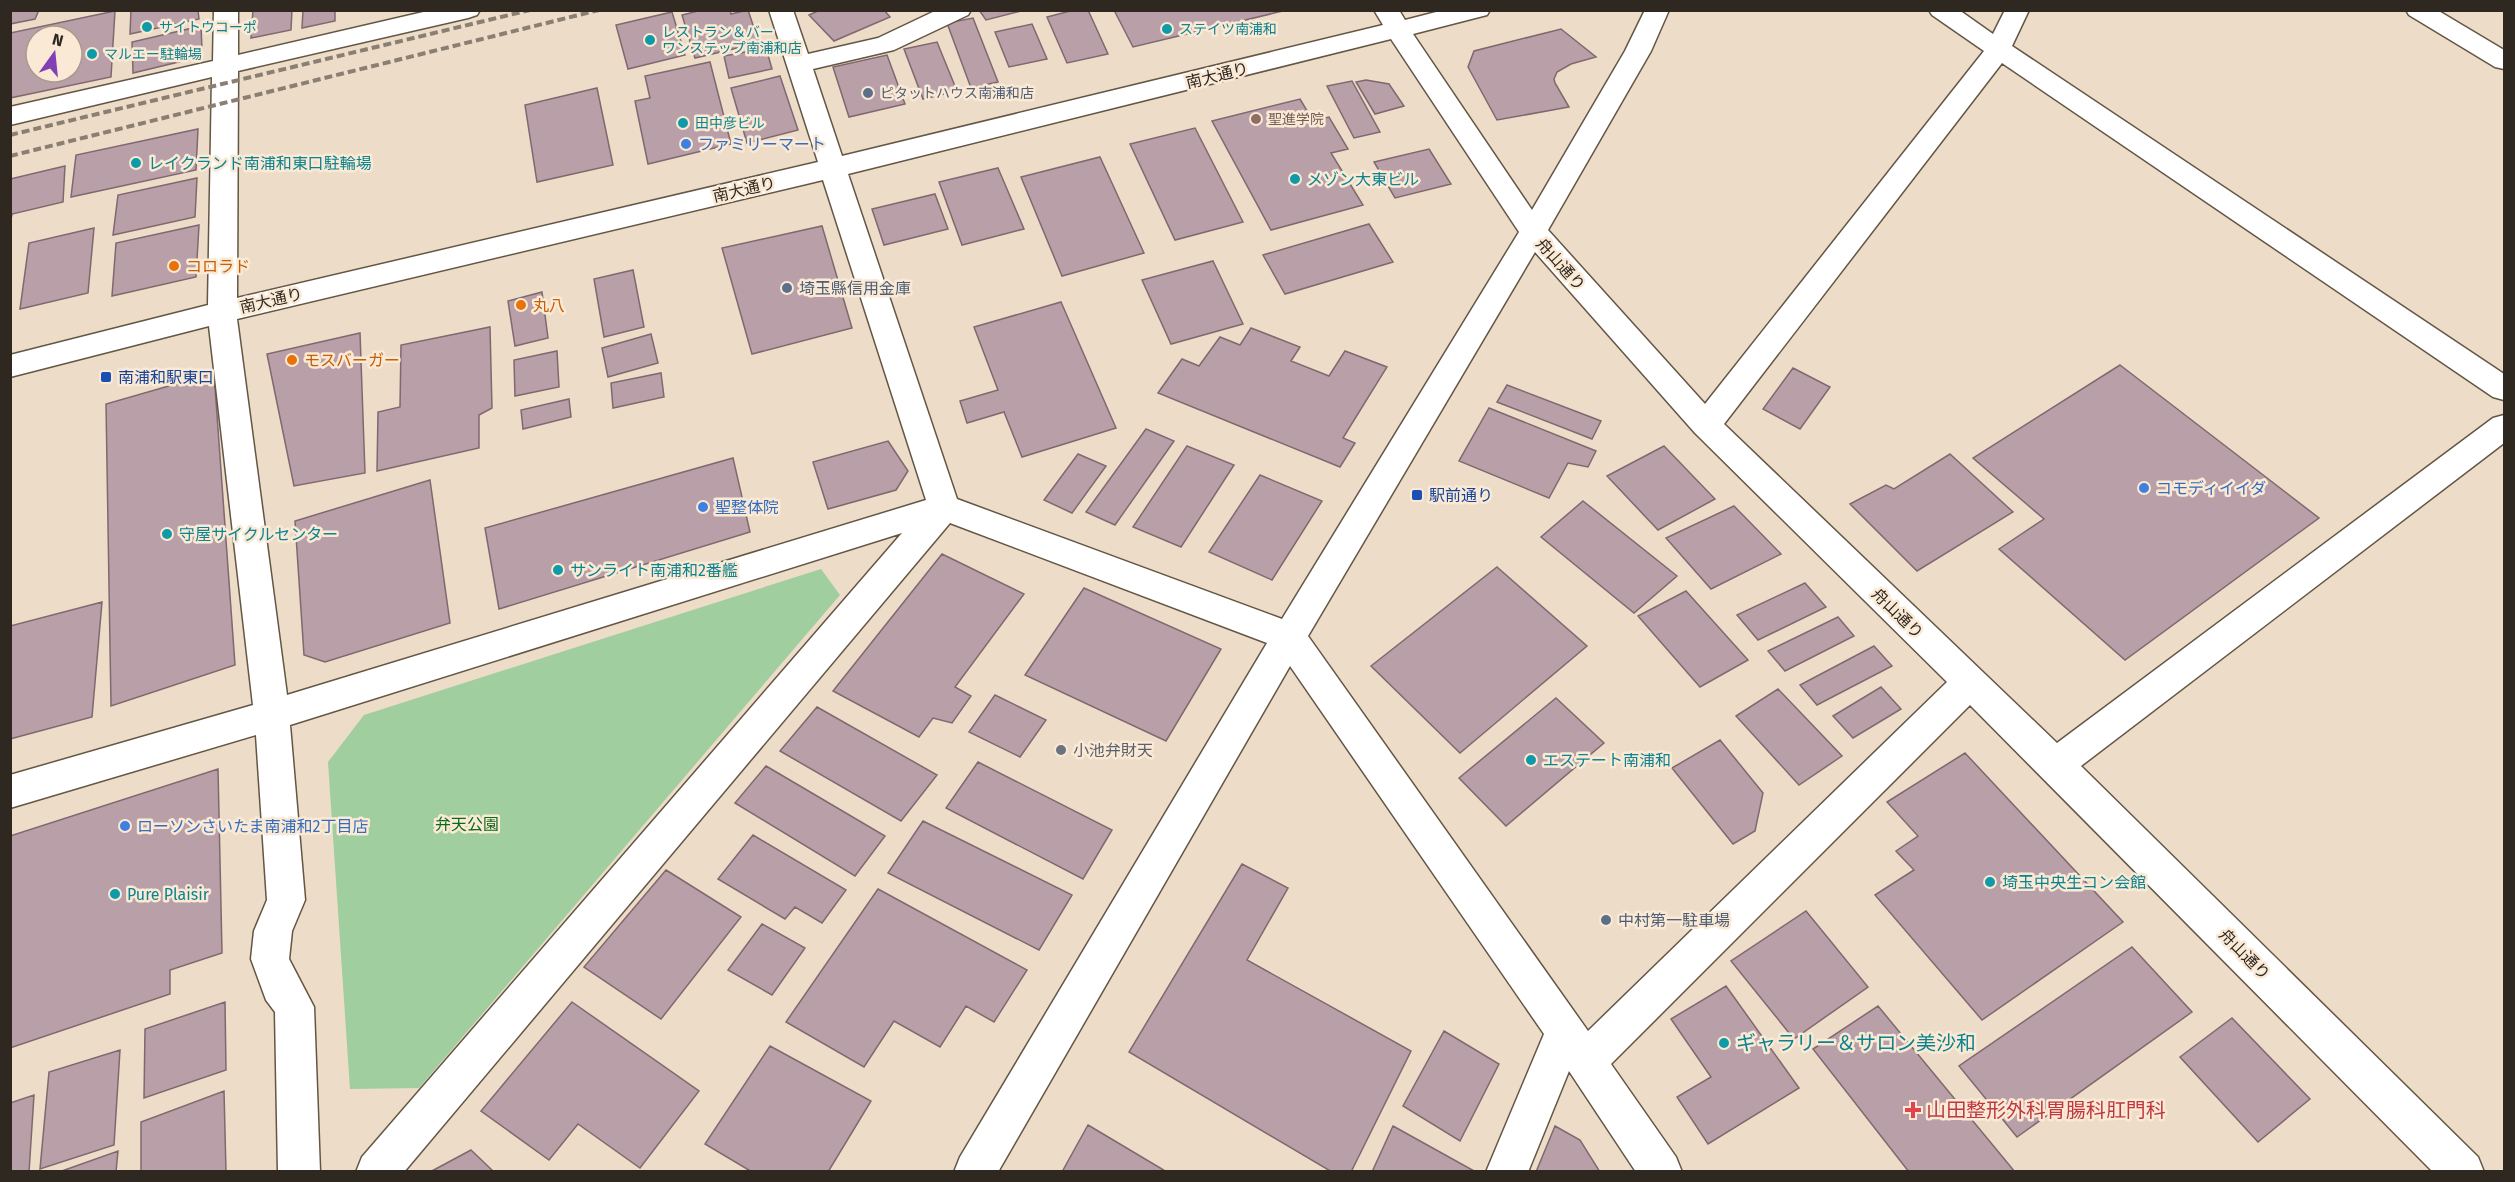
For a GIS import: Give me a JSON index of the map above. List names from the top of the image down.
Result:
{
  "streets": {
    "street": ["南大通り", "舟山通り"]
  },
  "crossings": [
    ["南大通り", "舟山通り"]
  ],
  "parks": ["弁天公園"],
  "places": {
    "other": [
      "サイトウコーポ",
      "ステイツ南浦和",
      "レストラン＆バー ワンステップ南浦和店",
      "マルエー駐輪場",
      "ピタットハウス南浦和店",
      "聖進学院",
      "田中彦ビル",
      "ファミリーマート",
      "レイクランド南浦和東口駐輪場",
      "メゾン大東ビル",
      "コロラド",
      "埼玉縣信用金庫",
      "丸八",
      "モスバーガー",
      "コモディイイダ",
      "聖整体院",
      "守屋サイクルセンター",
      "サンライト南浦和2番艦",
      "小池弁財天",
      "エステート南浦和",
      "ローソンさいたま南浦和2丁目店",
      "埼玉中央生コン会館",
      "Pure Plaisir",
      "中村第一駐車場",
      "ギャラリー＆サロン美沙和"
    ],
    "transit": ["南浦和駅東口", "駅前通り"],
    "health": ["山田整形外科胃腸科肛門科"]
  },
  "north": "top"
}
